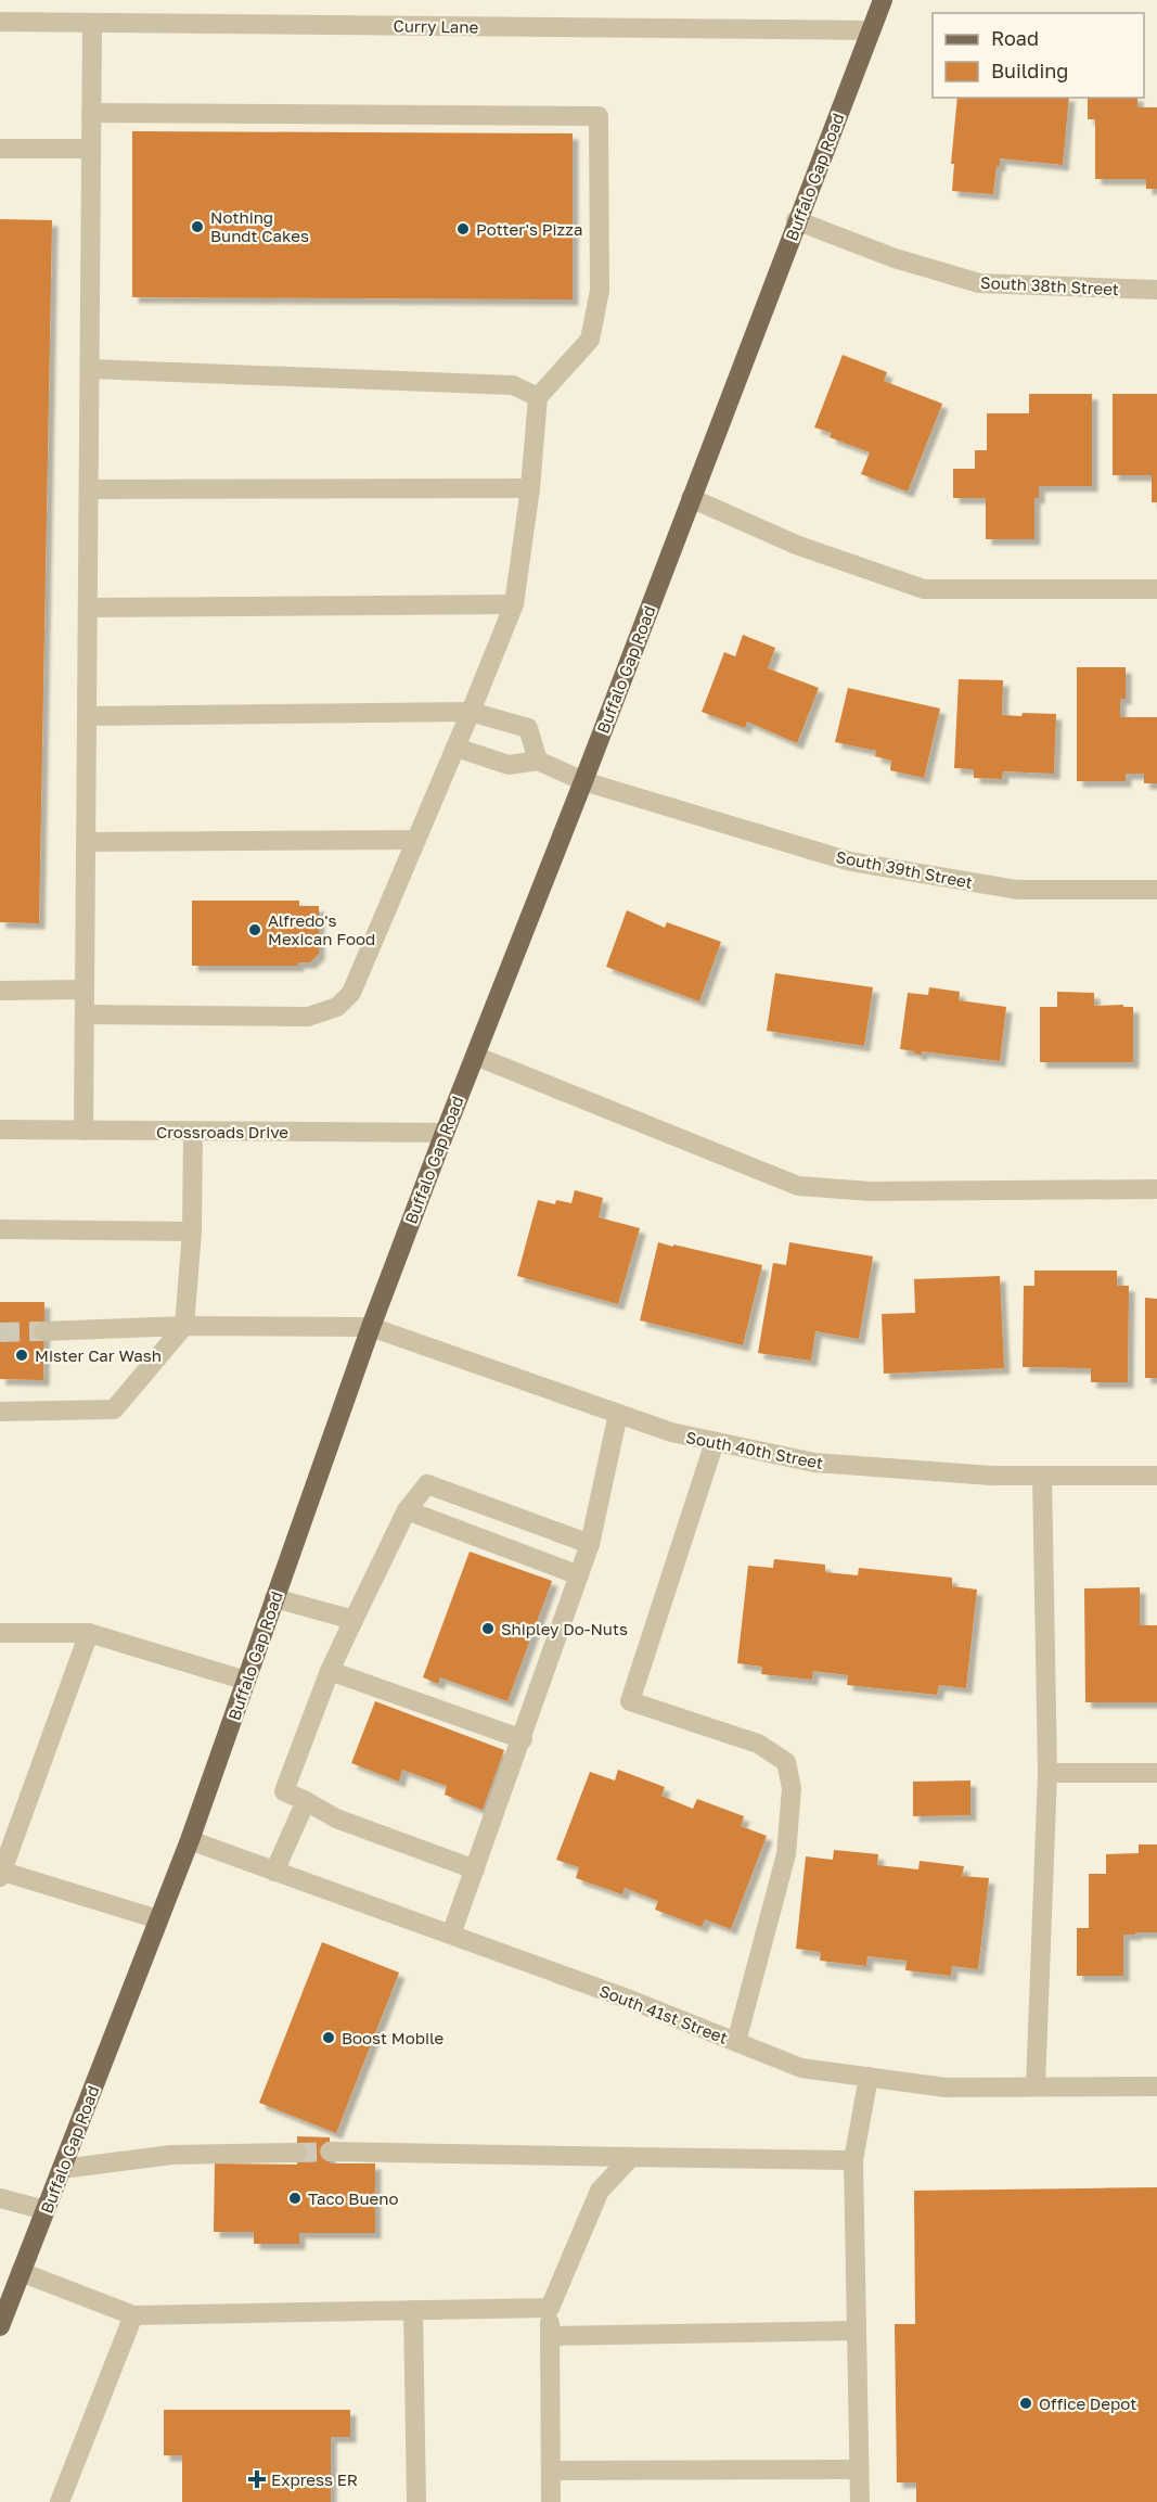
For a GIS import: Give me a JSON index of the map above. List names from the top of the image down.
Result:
{
  "streets": {
    "main road": ["Buffalo Gap Road"],
    "street": [
      "Curry Lane",
      "South 38th Street",
      "South 39th Street",
      "Crossroads Drive",
      "South 40th Street",
      "South 41st Street"
    ]
  },
  "crossings": [
    ["Curry Lane", "Buffalo Gap Road"],
    ["Buffalo Gap Road", "South 38th Street"],
    ["Buffalo Gap Road", "South 39th Street"],
    ["Buffalo Gap Road", "Crossroads Drive"],
    ["Buffalo Gap Road", "South 40th Street"],
    ["Buffalo Gap Road", "South 41st Street"]
  ],
  "places": {
    "other": [
      "Nothing Bundt Cakes",
      "Potter's Pizza",
      "Alfredo's Mexican Food",
      "Mister Car Wash",
      "Shipley Do-Nuts",
      "Boost Mobile",
      "Taco Bueno",
      "Office Depot"
    ],
    "health": ["Express ER"]
  },
  "legend": ["Road", "Building"]
}
